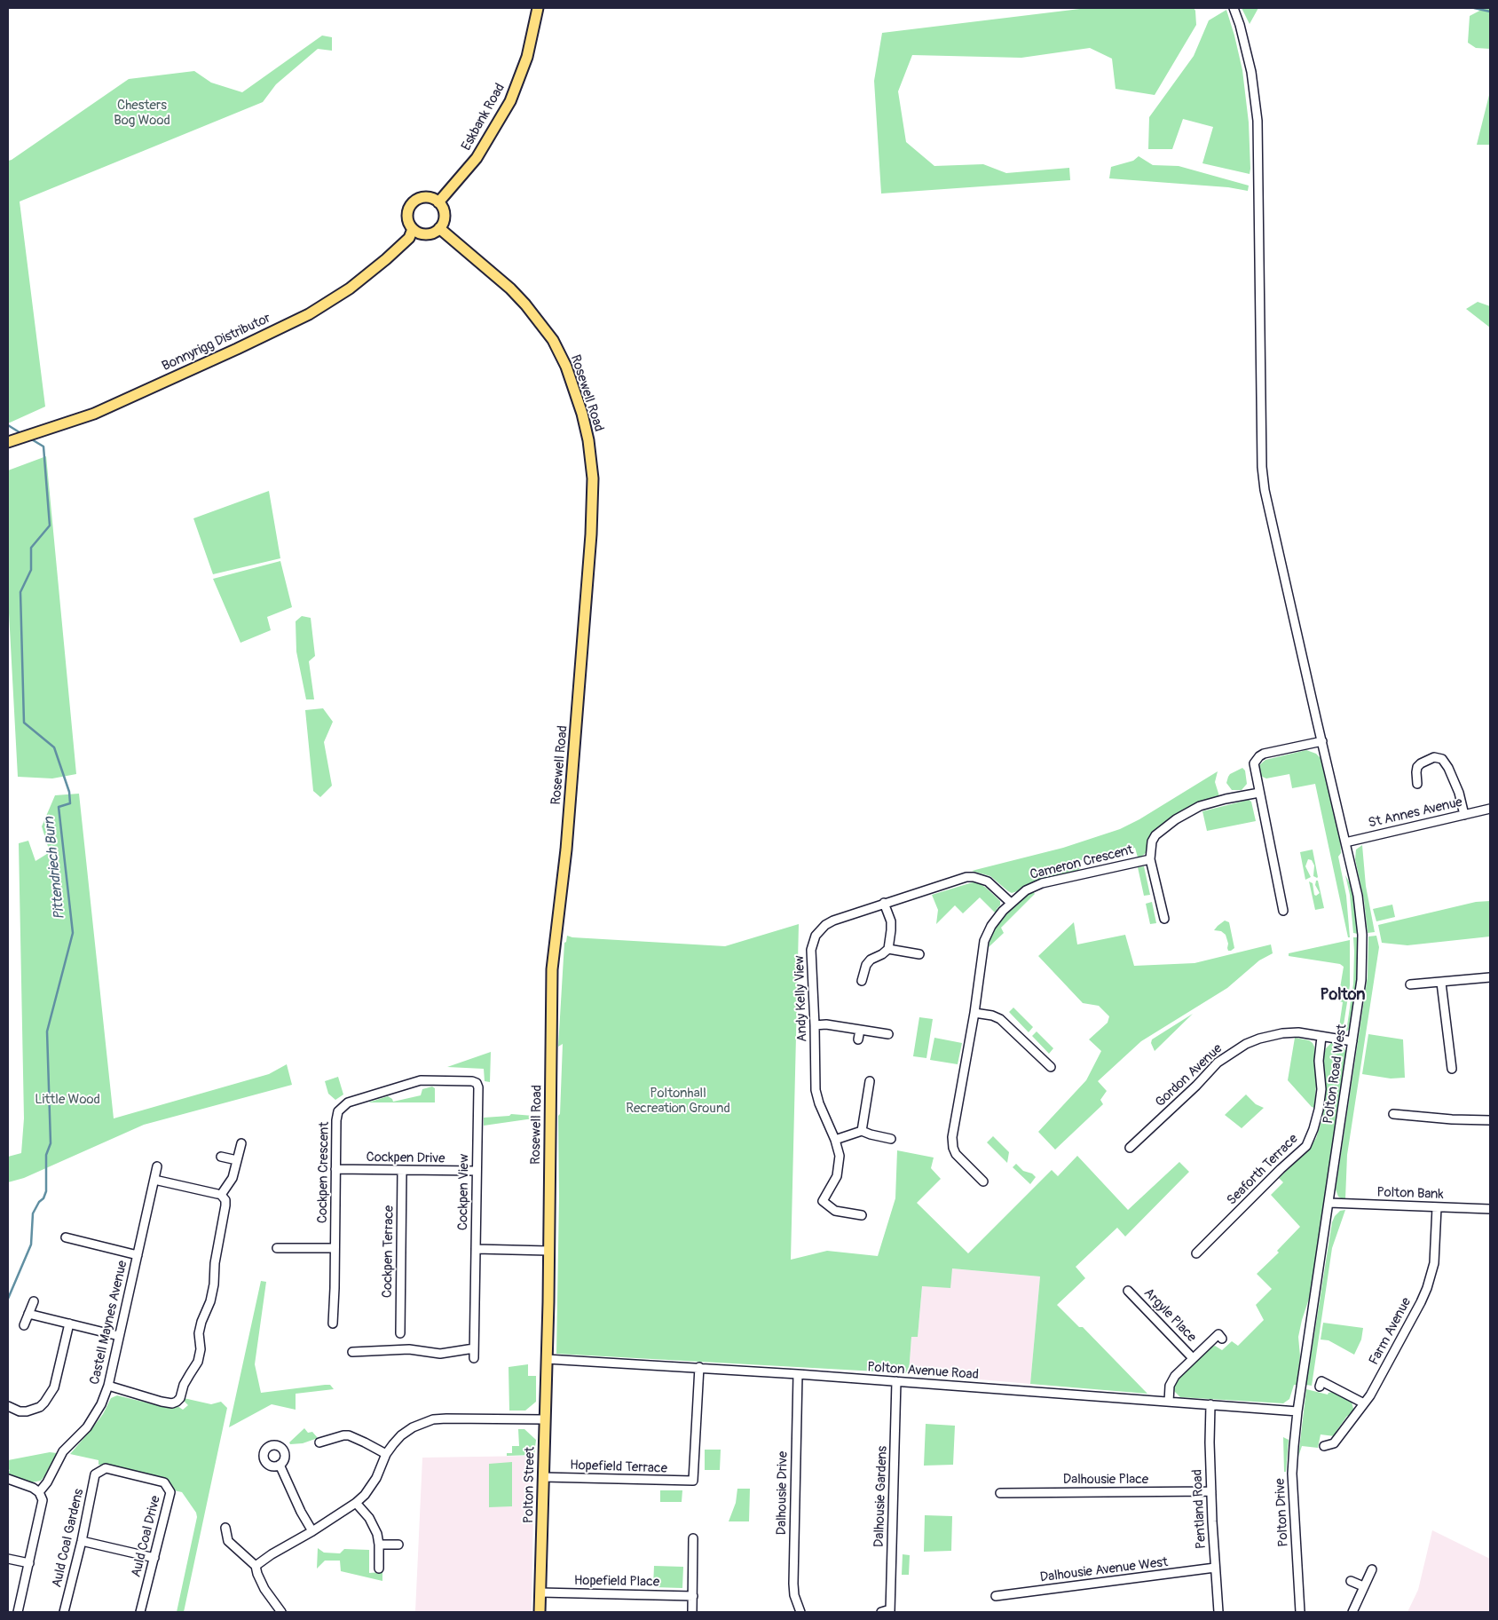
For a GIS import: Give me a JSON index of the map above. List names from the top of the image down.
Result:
{
  "streets": {
    "main road": [
      "Eskbank Road",
      "Bonnyrigg Distributor",
      "Rosewell Road",
      "Polton Street"
    ],
    "street": [
      "St Annes Avenue",
      "Cameron Crescent",
      "Andy Kelly View",
      "Polton Road West",
      "Gordon Avenue",
      "Cockpen Drive",
      "Seaforth Terrace",
      "Cockpen Crescent",
      "Cockpen View",
      "Polton Bank",
      "Cockpen Terrace",
      "Argyle Place",
      "Castell Maynes Avenue",
      "Farm Avenue",
      "Polton Avenue Road",
      "Hopefield Terrace",
      "Dalhousie Place",
      "Dalhousie Drive",
      "Dalhousie Gardens",
      "Pentland Road",
      "Polton Drive",
      "Auld Coal Drive",
      "Auld Coal Gardens",
      "Dalhousie Avenue West",
      "Hopefield Place"
    ]
  },
  "crossings": [
    ["Eskbank Road", "Bonnyrigg Distributor"],
    ["Eskbank Road", "Rosewell Road"],
    ["Bonnyrigg Distributor", "Rosewell Road"],
    ["Rosewell Road", "Polton Avenue Road"],
    ["Rosewell Road", "Polton Street"],
    ["St Annes Avenue", "Polton Road West"],
    ["Cameron Crescent", "Andy Kelly View"],
    ["Polton Road West", "Gordon Avenue"],
    ["Polton Road West", "Polton Bank"],
    ["Polton Road West", "Polton Avenue Road"],
    ["Polton Road West", "Polton Drive"],
    ["Gordon Avenue", "Seaforth Terrace"],
    ["Cockpen Drive", "Cockpen Crescent"],
    ["Cockpen Drive", "Cockpen View"],
    ["Cockpen Drive", "Cockpen Terrace"],
    ["Cockpen Crescent", "Cockpen View"],
    ["Polton Bank", "Farm Avenue"],
    ["Argyle Place", "Polton Avenue Road"],
    ["Polton Avenue Road", "Hopefield Terrace"],
    ["Polton Avenue Road", "Polton Street"],
    ["Polton Avenue Road", "Dalhousie Drive"],
    ["Polton Avenue Road", "Dalhousie Gardens"],
    ["Polton Avenue Road", "Pentland Road"],
    ["Polton Avenue Road", "Polton Drive"],
    ["Hopefield Terrace", "Polton Street"],
    ["Dalhousie Place", "Pentland Road"],
    ["Polton Street", "Hopefield Place"],
    ["Pentland Road", "Dalhousie Avenue West"],
    ["Auld Coal Drive", "Auld Coal Gardens"]
  ],
  "districts": ["Polton"],
  "water": ["Pittendriech Burn"],
  "parks": ["Chesters Bog Wood", "Poltonhall Recreation Ground", "Little Wood"]
}
